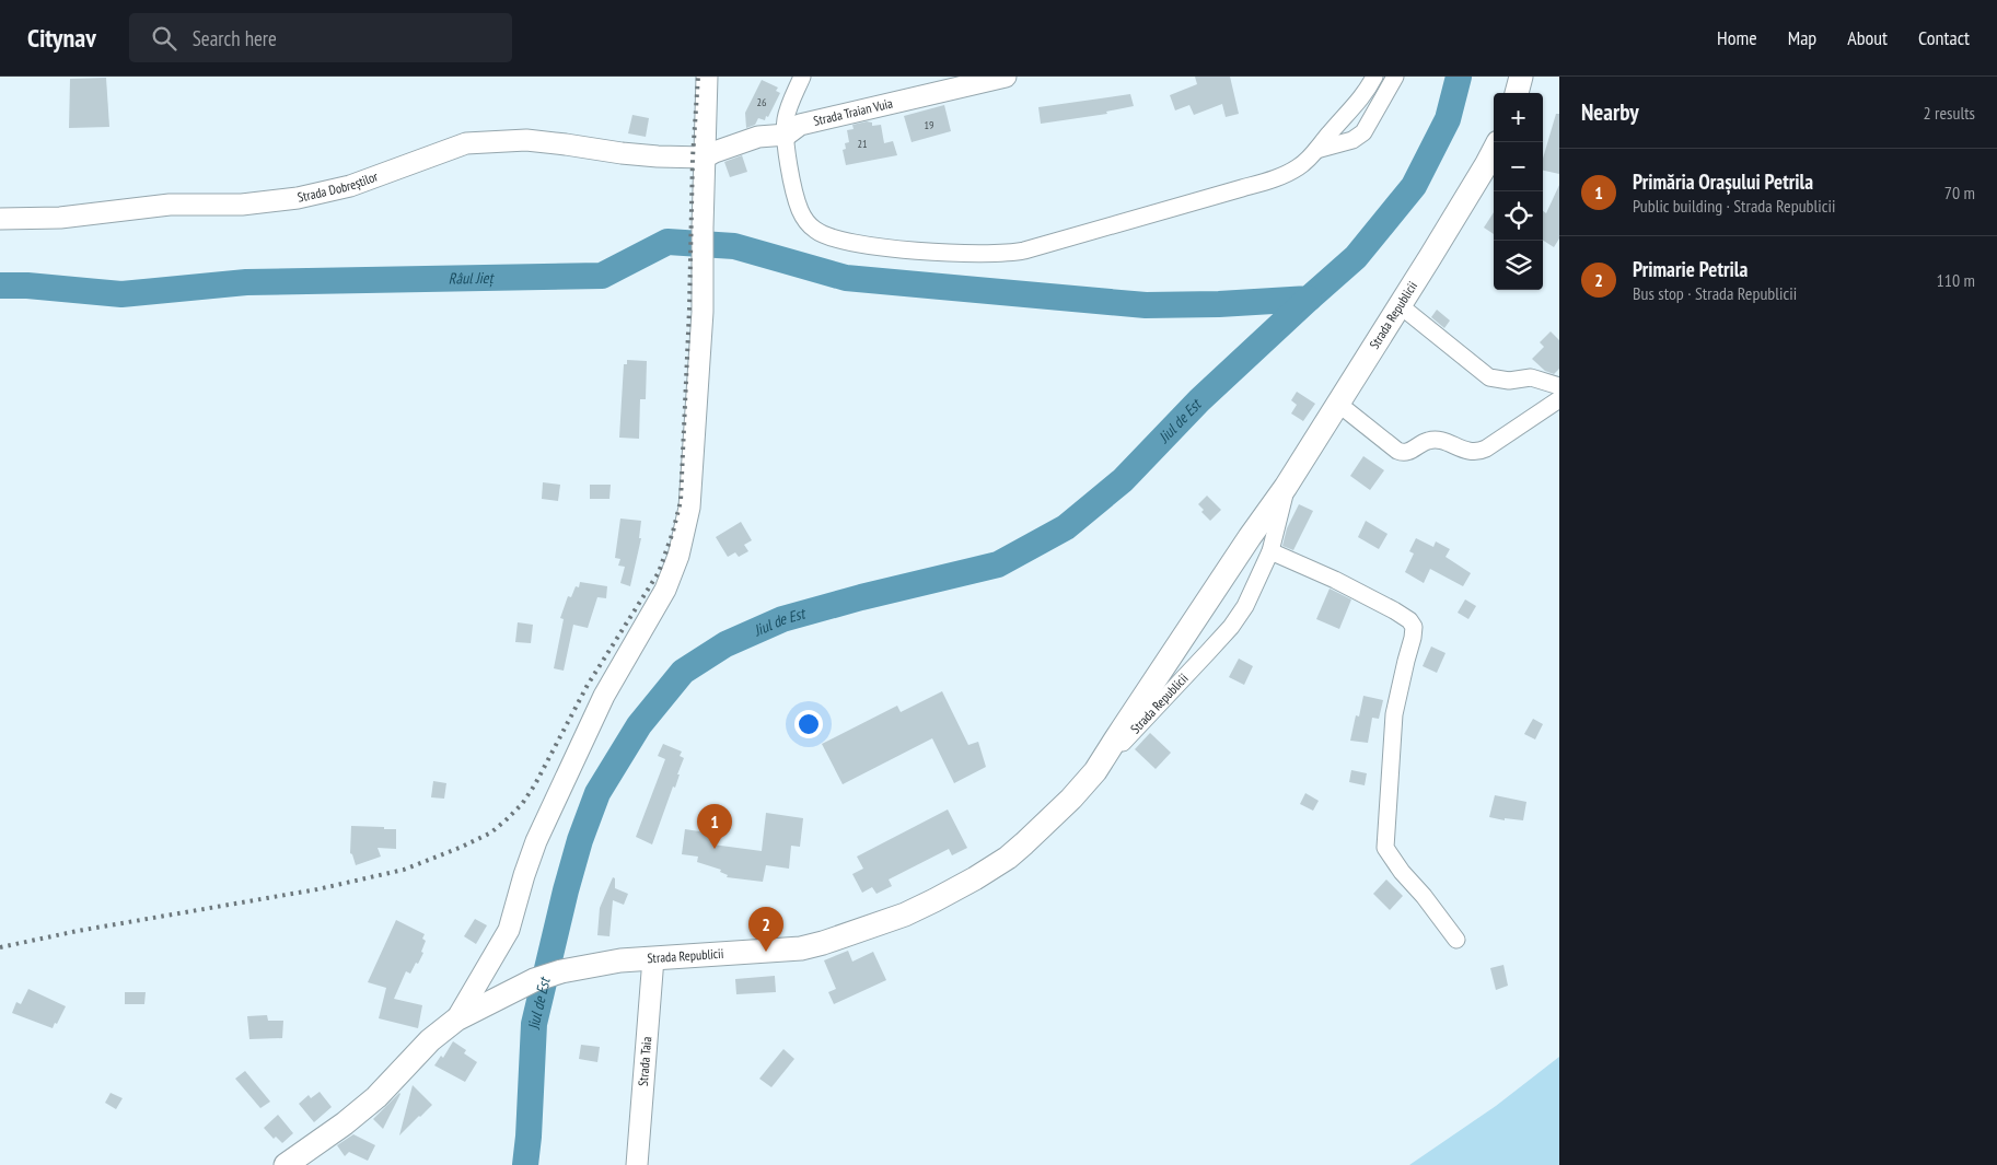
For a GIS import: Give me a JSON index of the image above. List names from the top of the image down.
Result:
{
  "streets": {
    "main road": ["Strada Republicii"],
    "street": ["Strada Traian Vuia", "Strada Dobreștilor", "Strada Taia"]
  },
  "crossings": [
    ["Strada Traian Vuia", "Strada Dobreștilor"],
    ["Strada Republicii", "Strada Taia"]
  ],
  "water": ["Râul Jieț", "Jiul de Est"],
  "house_numbers": ["26", "19", "21"],
  "page": {
    "header": "Citynav",
    "search": "Search here",
    "nav": [
      "Home",
      "Map",
      "About",
      "Contact"
    ],
    "heading": ["Nearby", "2 results"],
    "map_buttons": ["+", "−"],
    "list": [
      {
        "mark": "1",
        "name": "Primăria Orașului Petrila",
        "note": "Public building · Strada Republicii",
        "value": "70 m"
      },
      {
        "mark": "2",
        "name": "Primarie Petrila",
        "note": "Bus stop · Strada Republicii",
        "value": "110 m"
      }
    ],
    "pins": ["1", "2"]
  }
}
